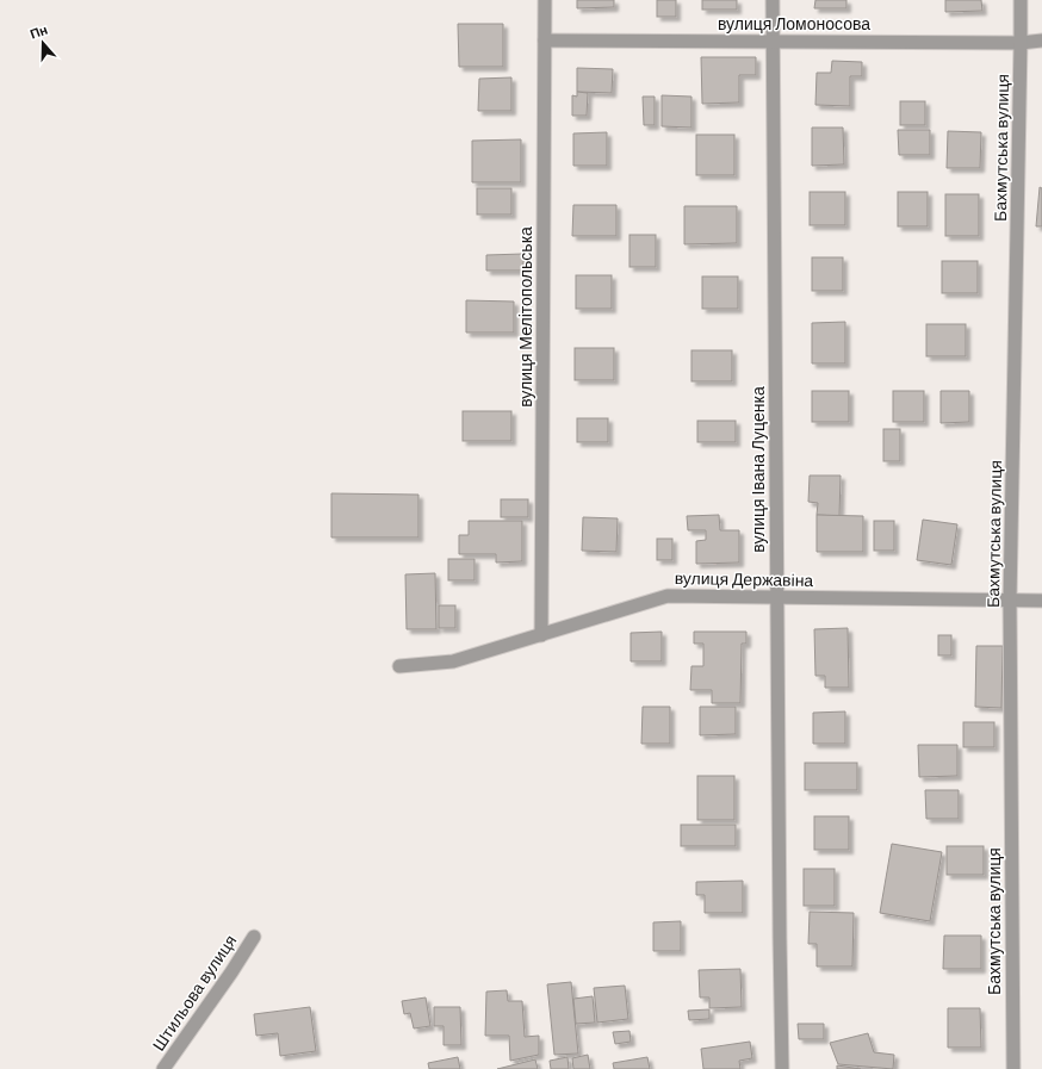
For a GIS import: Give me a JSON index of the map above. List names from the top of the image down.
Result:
{
  "streets": {
    "street": [
      "вулиця Ломоносова",
      "Бахмутська вулиця",
      "вулиця Мелітопольська",
      "вулиця Івана Луценка",
      "вулиця Державіна",
      "Штильова вулиця"
    ]
  },
  "crossings": [
    ["вулиця Ломоносова", "Бахмутська вулиця"],
    ["вулиця Ломоносова", "вулиця Мелітопольська"],
    ["вулиця Ломоносова", "вулиця Івана Луценка"],
    ["Бахмутська вулиця", "вулиця Державіна"],
    ["вулиця Мелітопольська", "вулиця Державіна"],
    ["вулиця Івана Луценка", "вулиця Державіна"]
  ],
  "north": "top"
}
